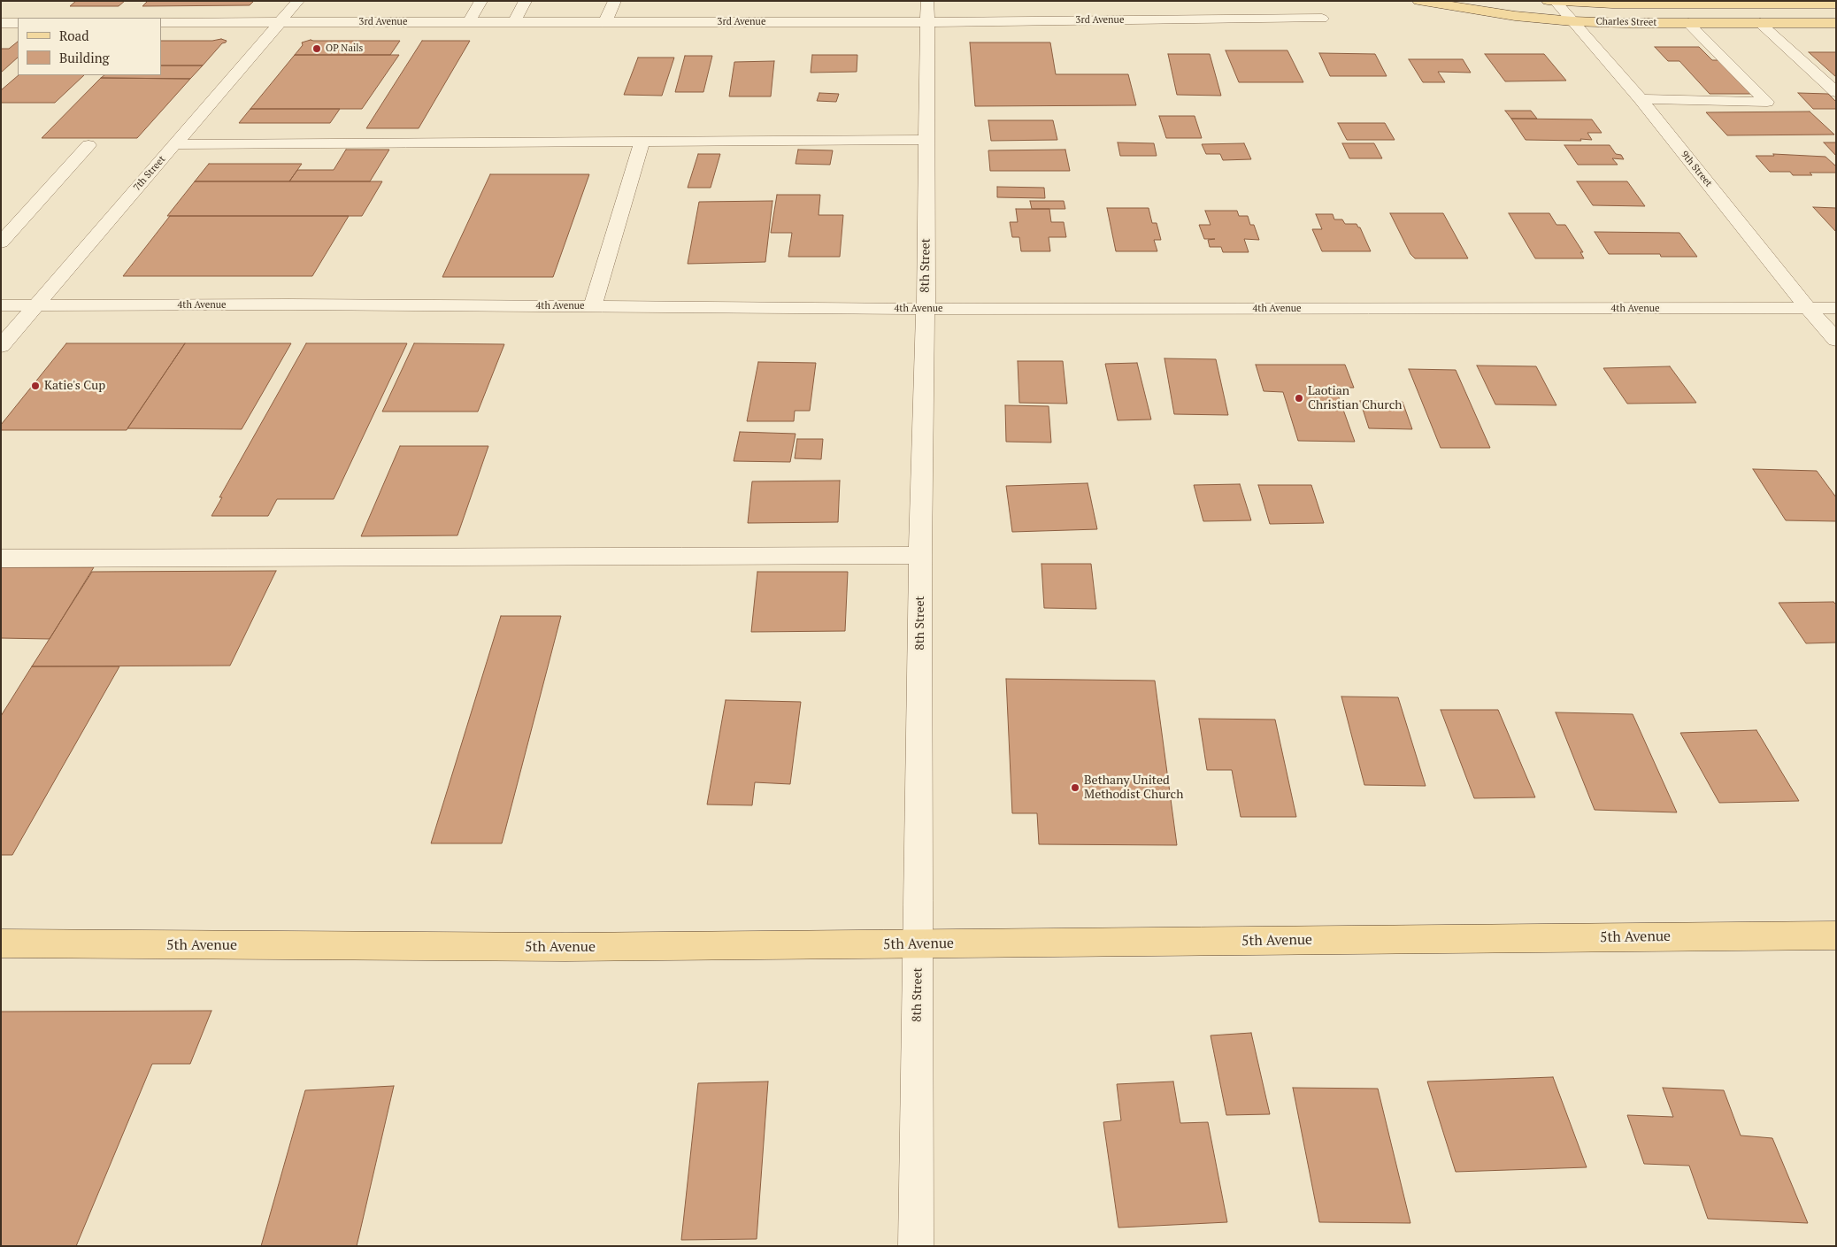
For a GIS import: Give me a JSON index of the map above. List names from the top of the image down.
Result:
{
  "streets": {
    "main road": ["Charles Street", "5th Avenue"],
    "street": [
      "3rd Avenue",
      "9th Street",
      "7th Street",
      "8th Street",
      "4th Avenue"
    ]
  },
  "crossings": [
    ["3rd Avenue", "7th Street"],
    ["3rd Avenue", "8th Street"],
    ["Charles Street", "9th Street"],
    ["9th Street", "4th Avenue"],
    ["7th Street", "4th Avenue"],
    ["8th Street", "4th Avenue"],
    ["8th Street", "5th Avenue"]
  ],
  "places": [
    "OP Nails",
    "Katie's Cup",
    "Laotian Christian Church",
    "Bethany United Methodist Church"
  ],
  "legend": ["Road", "Building"]
}
